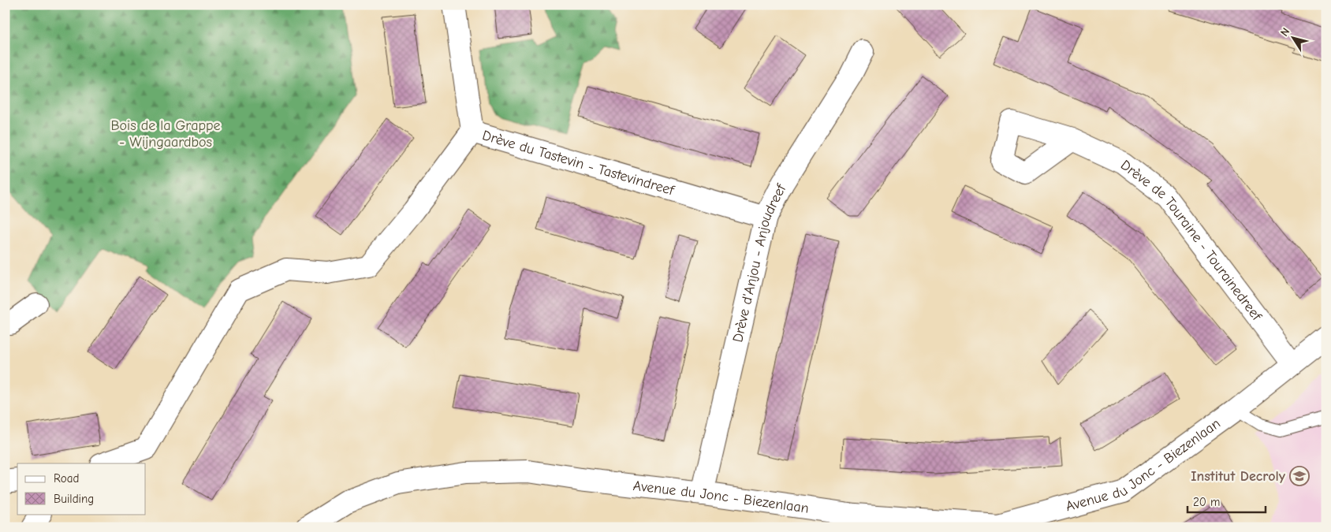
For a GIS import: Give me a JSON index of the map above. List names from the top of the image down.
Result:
{
  "streets": {
    "street": [
      "Drève du Tastevin - Tastevindreef",
      "Drève de Touraine - Tourainedreef",
      "Drève d'Anjou - Anjoudreef",
      "Avenue du Jonc - Biezenlaan"
    ]
  },
  "crossings": [
    ["Drève du Tastevin - Tastevindreef", "Drève d'Anjou - Anjoudreef"],
    ["Drève de Touraine - Tourainedreef", "Avenue du Jonc - Biezenlaan"],
    ["Drève d'Anjou - Anjoudreef", "Avenue du Jonc - Biezenlaan"]
  ],
  "parks": ["Bois de la Grappe - Wijngaardbos"],
  "places": {
    "school or university": ["Institut Decroly"]
  },
  "legend": ["Road", "Building"],
  "scale_bar": "20 m",
  "north": "top left"
}
